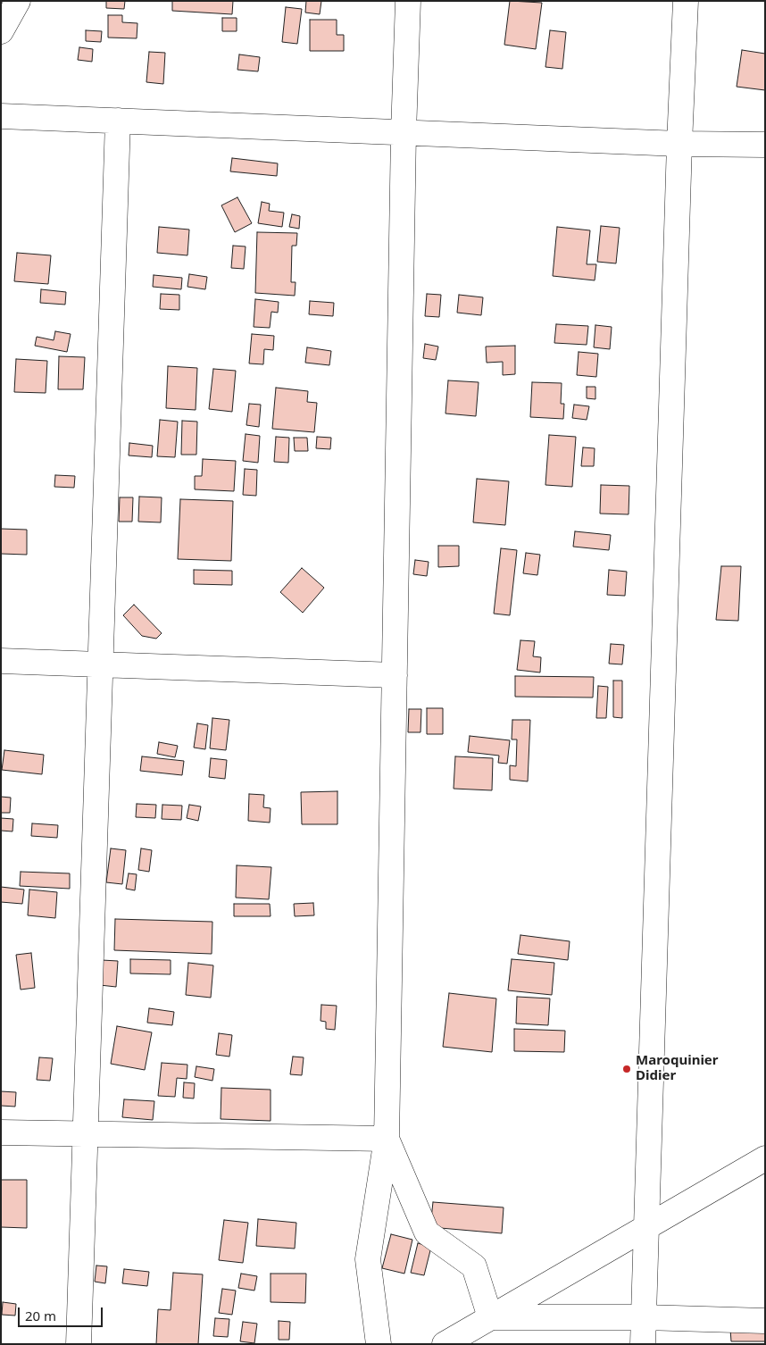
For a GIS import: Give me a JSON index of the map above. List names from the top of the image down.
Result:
{
  "places": ["Maroquinier Didier"],
  "scale_bar": "20 m"
}
